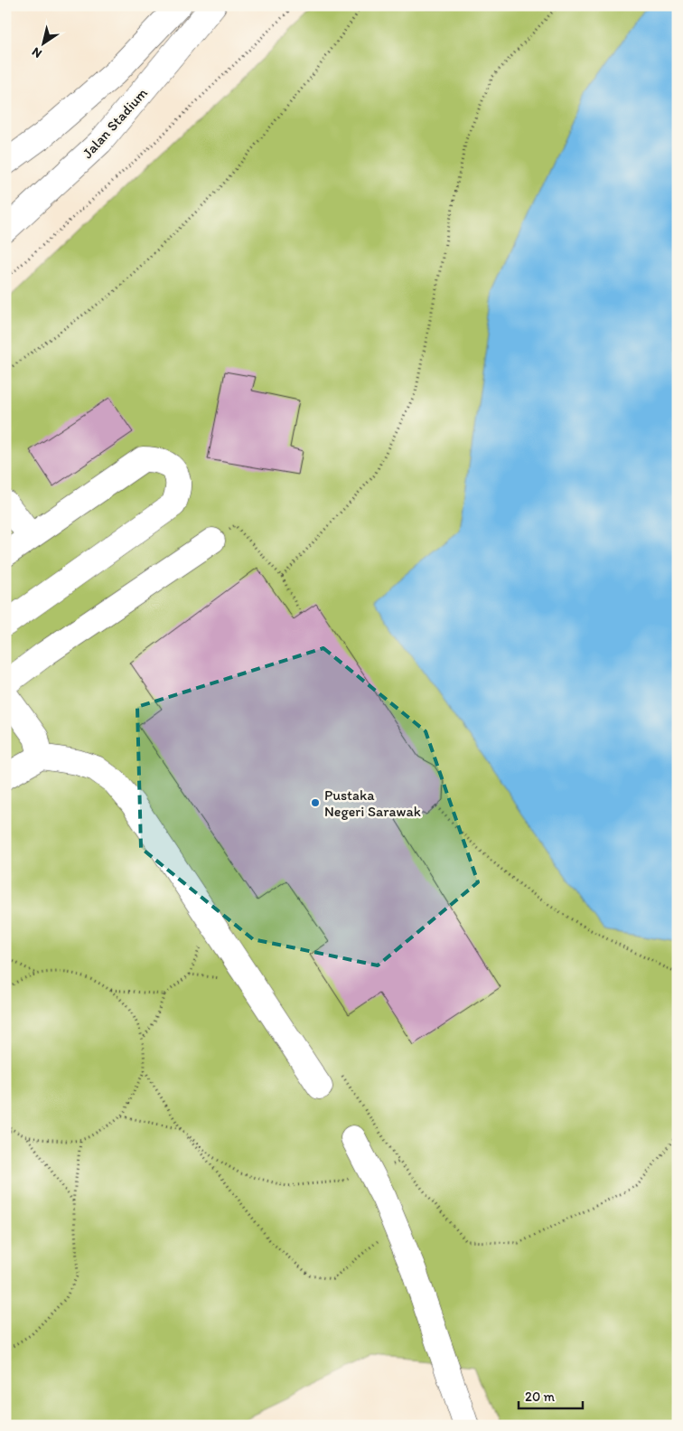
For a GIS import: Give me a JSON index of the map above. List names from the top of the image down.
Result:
{
  "streets": {
    "main road": ["Jalan Stadium"]
  },
  "places": ["Pustaka Negeri Sarawak"],
  "scale_bar": "20 m",
  "north": "bottom left"
}
